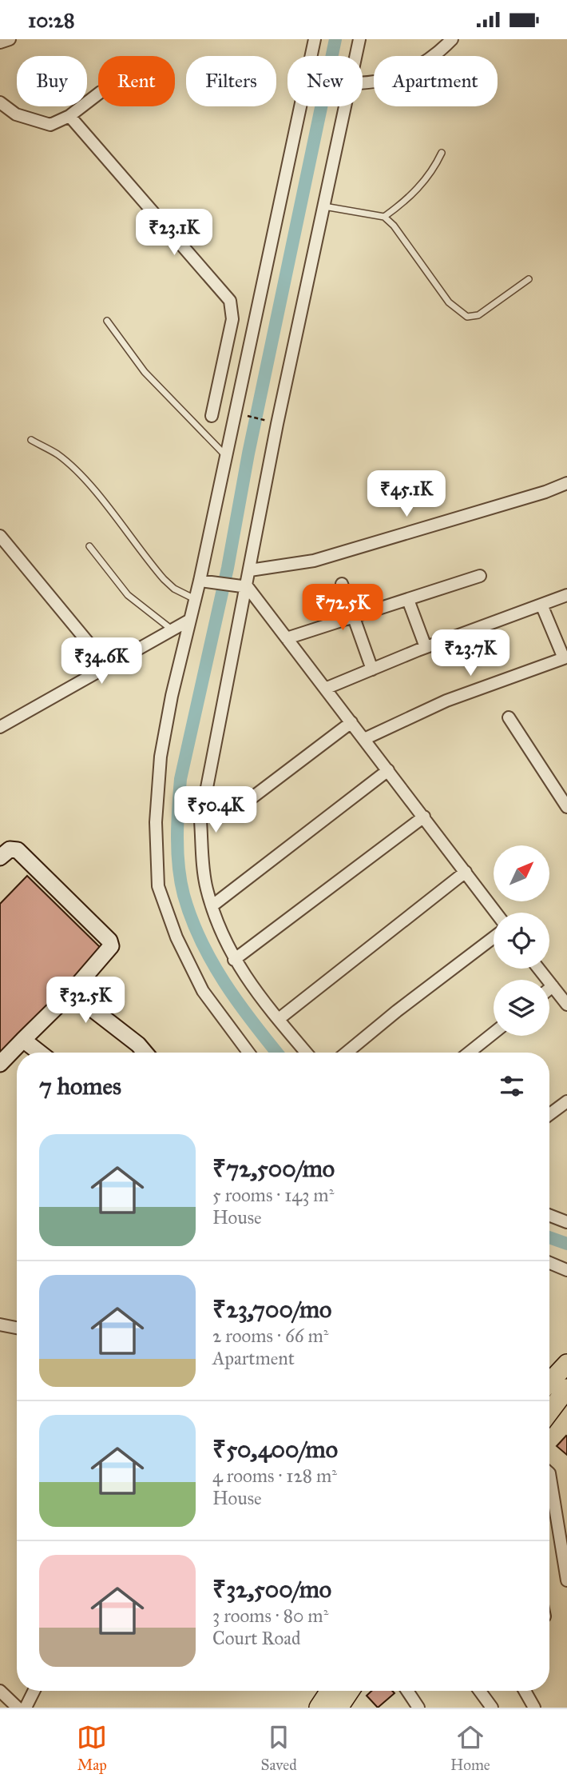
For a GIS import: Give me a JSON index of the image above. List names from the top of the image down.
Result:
{
  "north": "top right",
  "page": {
    "status": "10:28",
    "chip": [
      "Buy",
      "Rent",
      "Filters",
      "New",
      "Apartment"
    ],
    "price": [
      "₹23.1K",
      "₹45.1K",
      "₹72.5K",
      "₹23.7K",
      "₹34.6K",
      "₹50.4K",
      "₹32.5K"
    ],
    "heading": "7 homes",
    "list": [
      {
        "name": "₹72,500/mo",
        "note": "5 rooms · 143 m² · House"
      },
      {
        "name": "₹23,700/mo",
        "note": "2 rooms · 66 m² · Apartment"
      },
      {
        "name": "₹50,400/mo",
        "note": "4 rooms · 128 m² · House"
      },
      {
        "name": "₹32,500/mo",
        "note": "3 rooms · 80 m² · Court Road"
      }
    ],
    "tabs": ["Map", "Saved", "Home"]
  }
}
